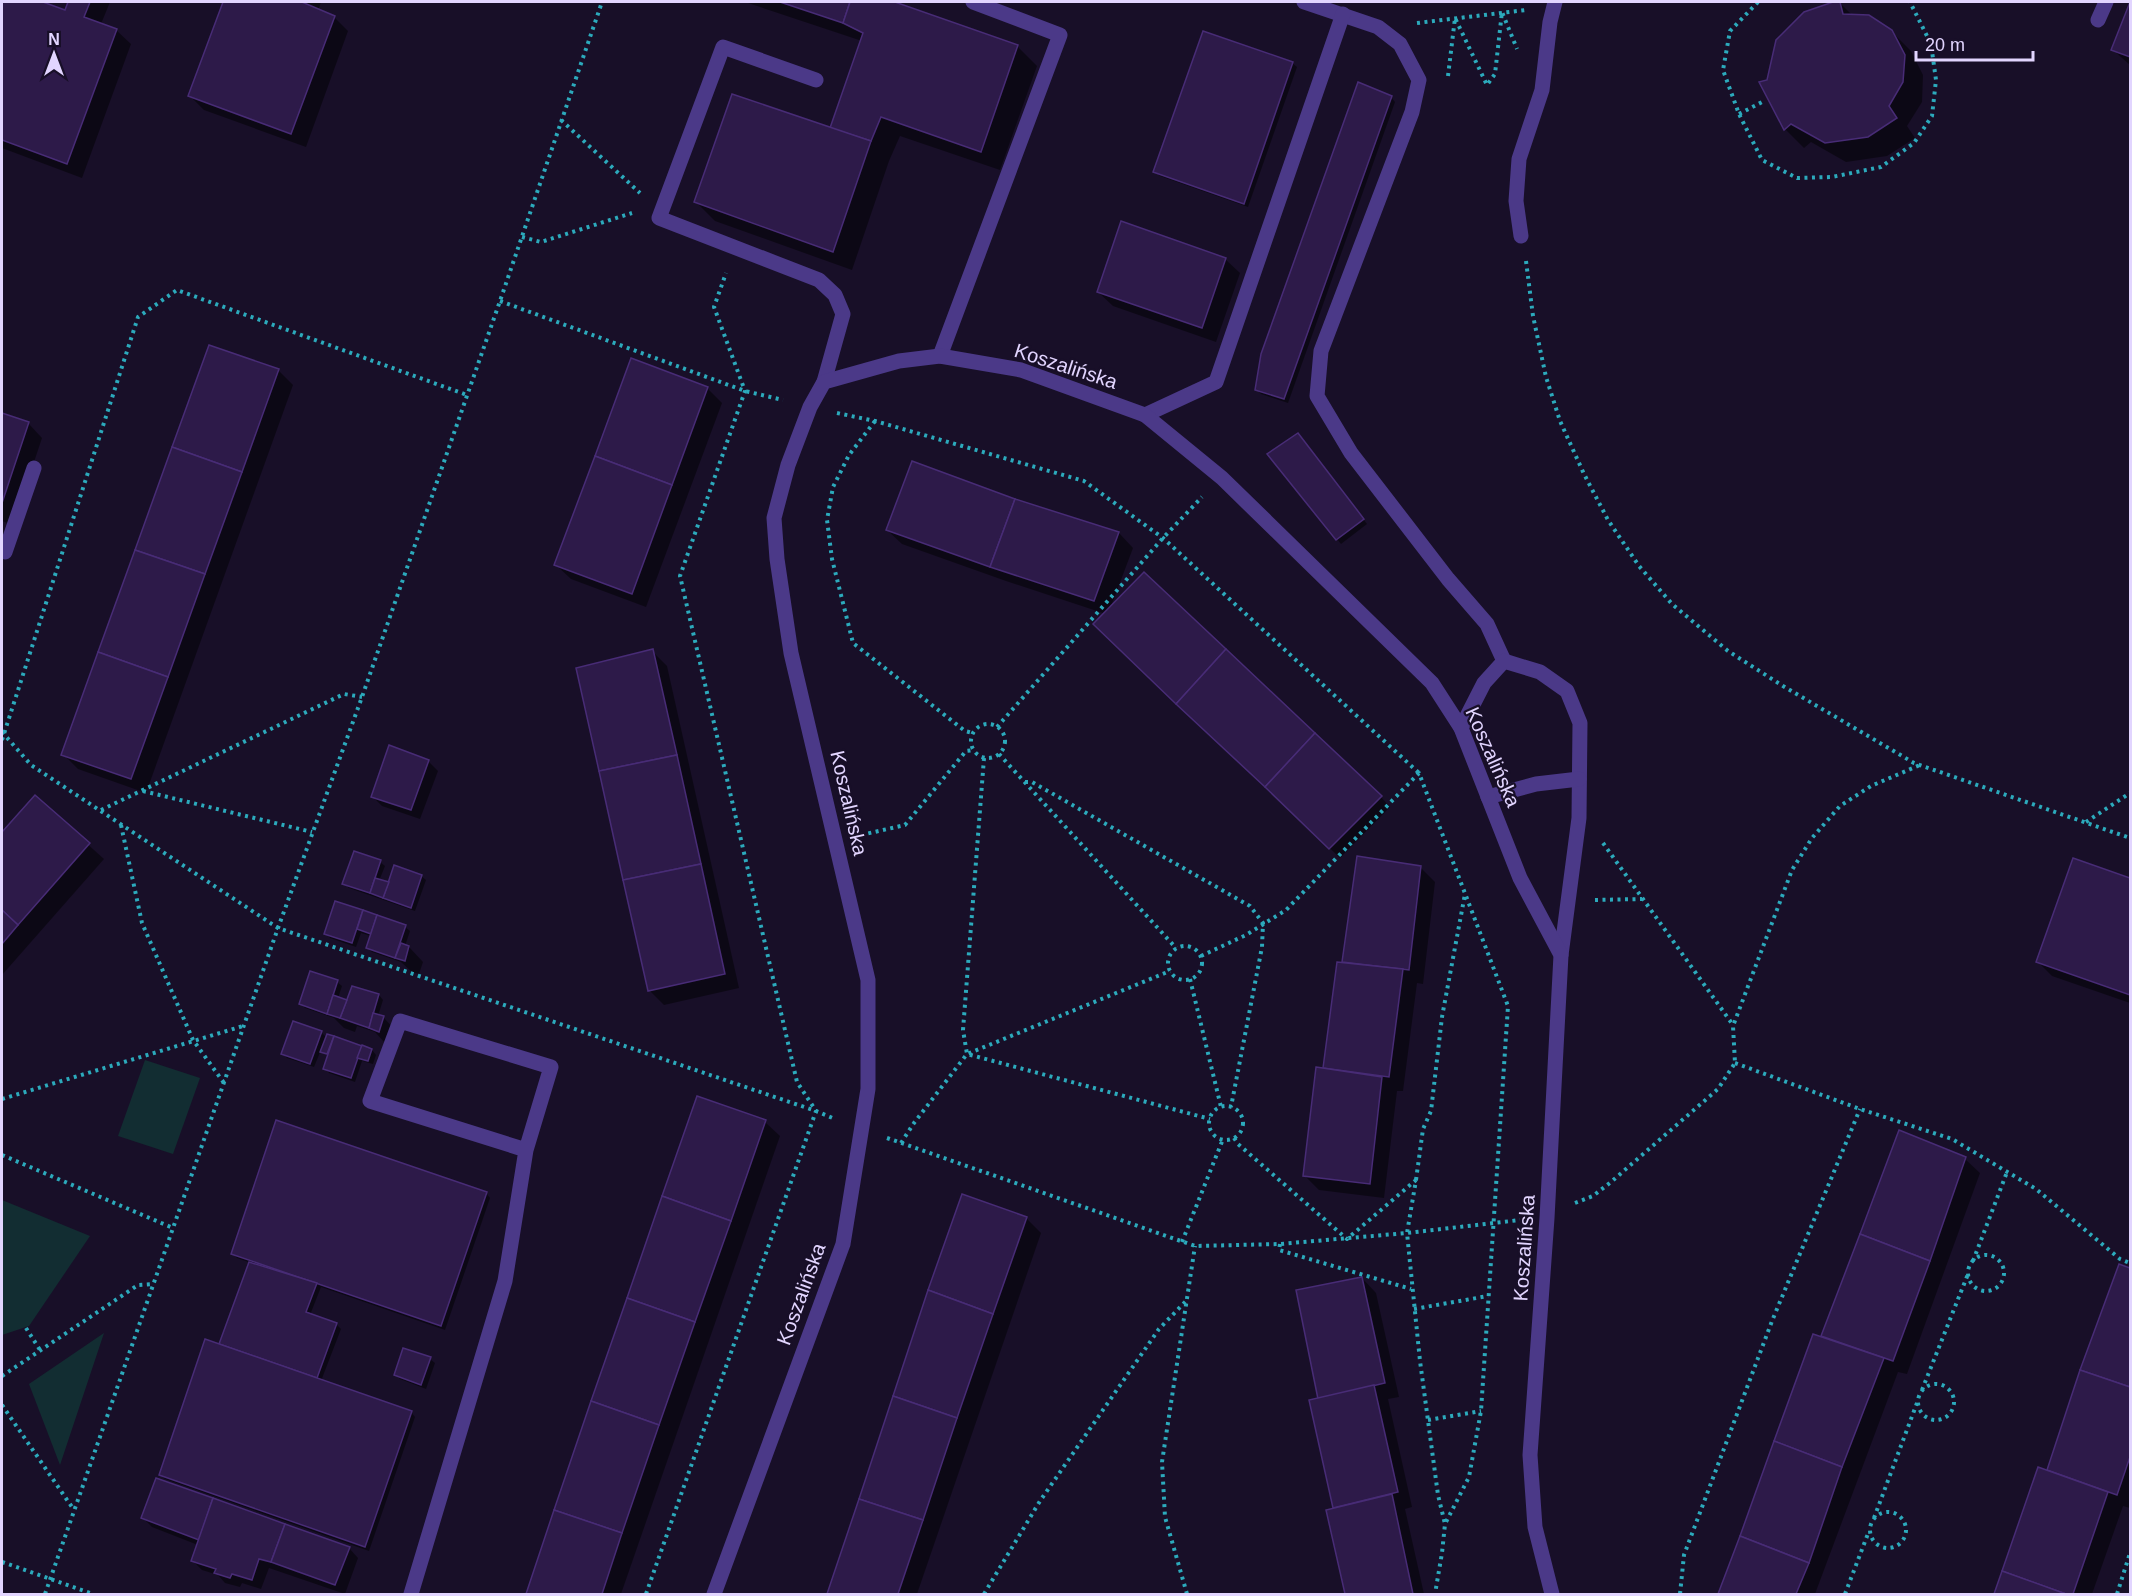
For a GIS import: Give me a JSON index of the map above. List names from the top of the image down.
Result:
{
  "streets": {
    "street": ["Koszalińska"]
  },
  "scale_bar": "20 m",
  "north": "top"
}
